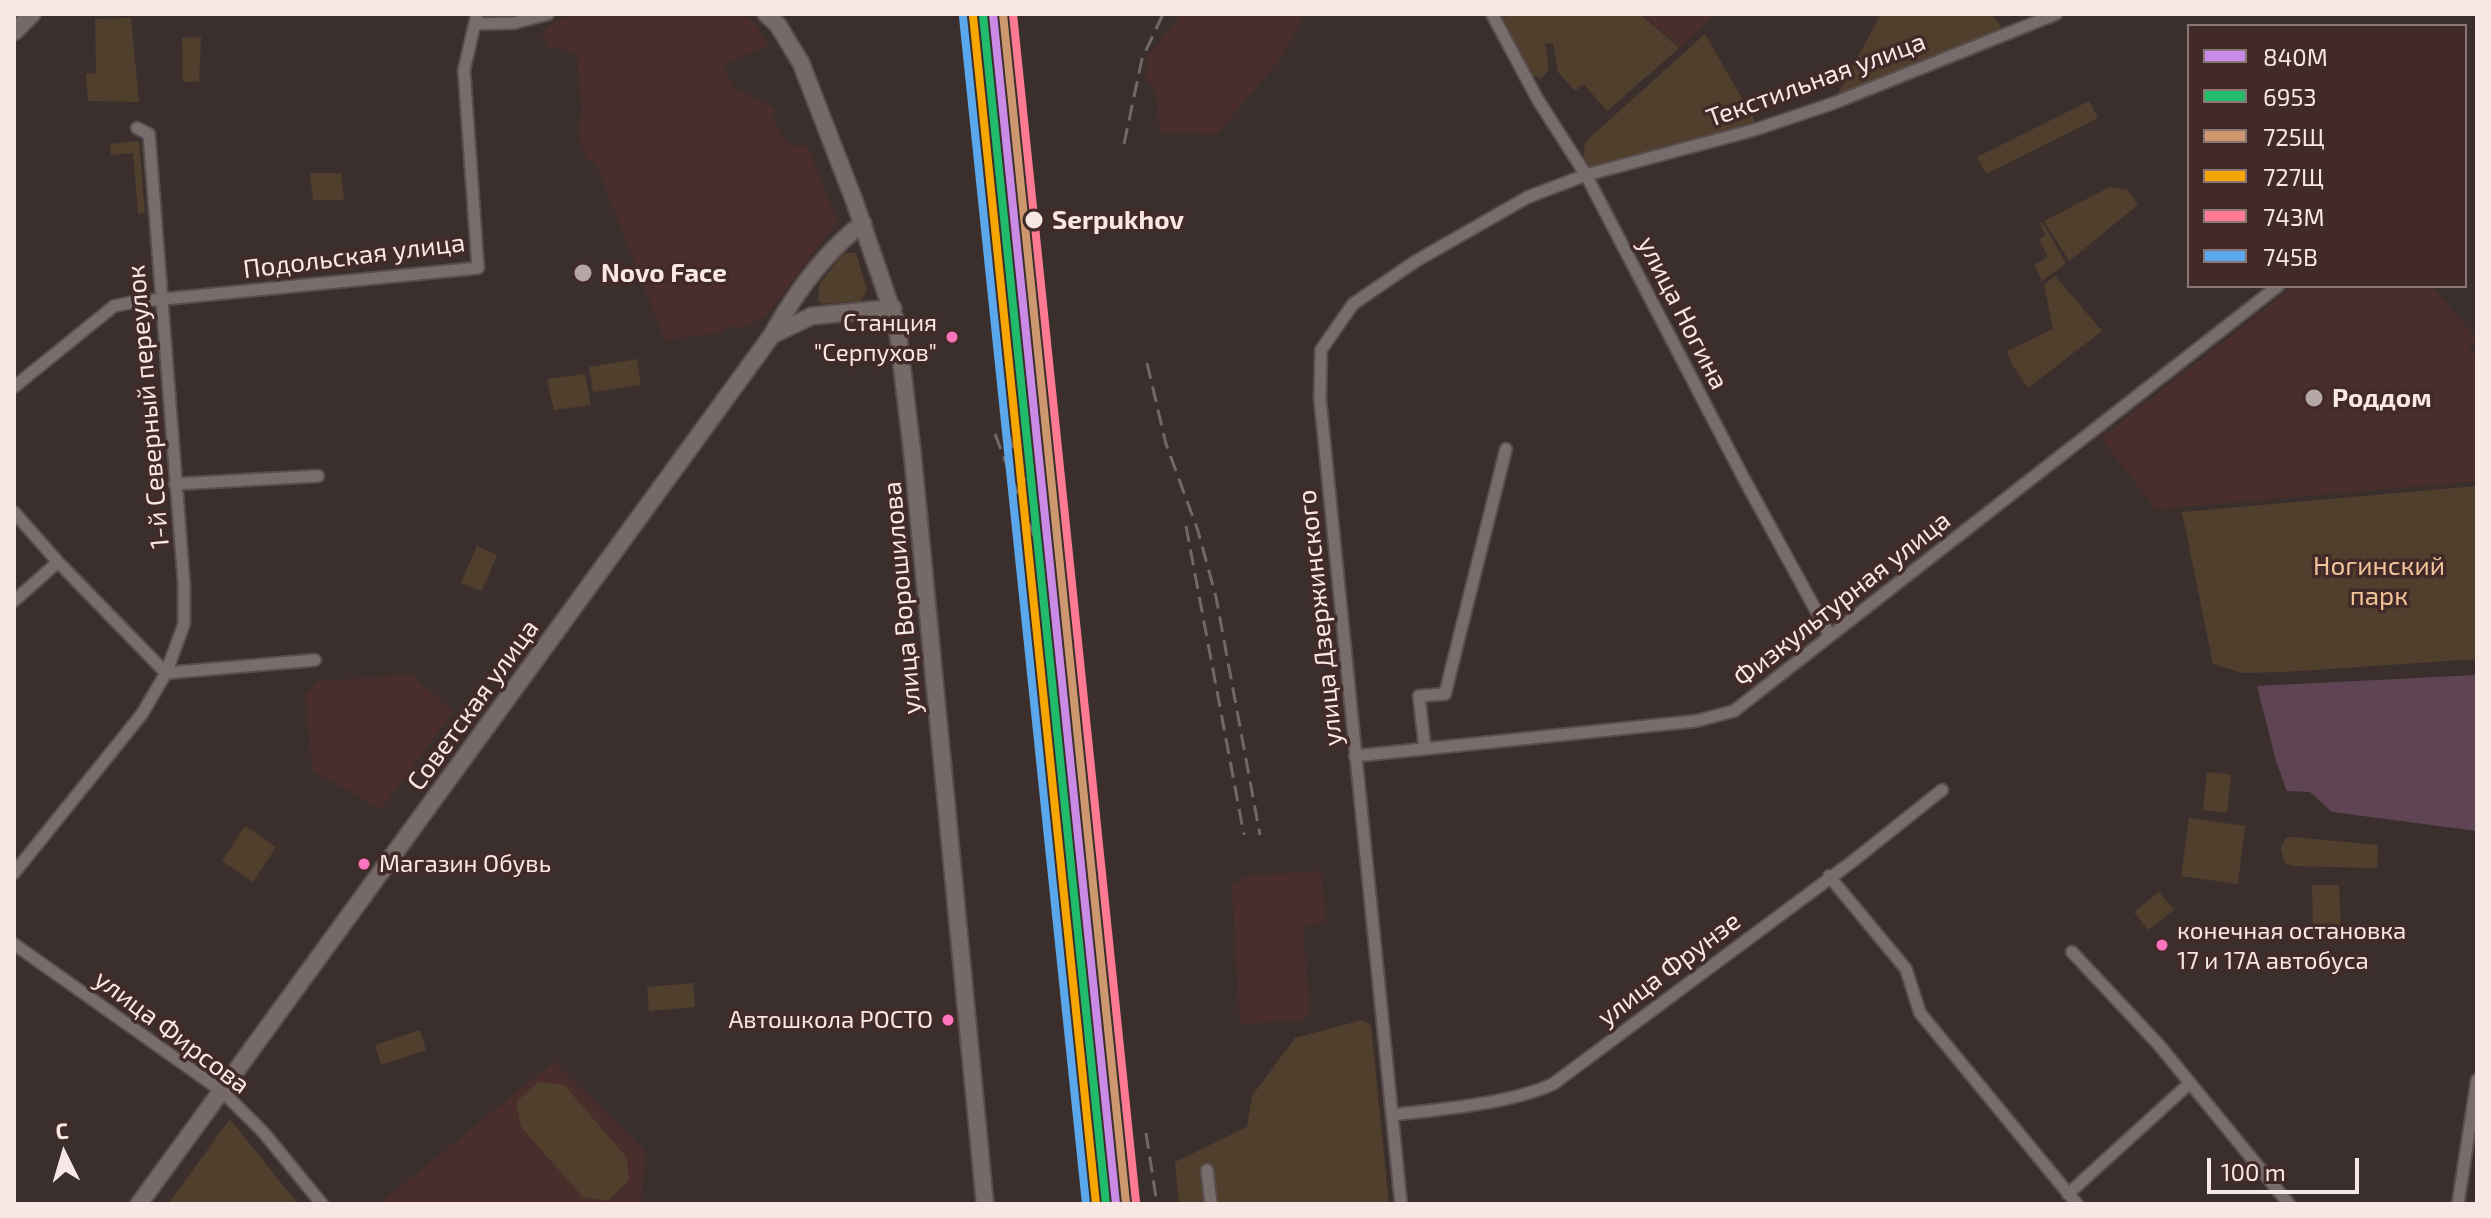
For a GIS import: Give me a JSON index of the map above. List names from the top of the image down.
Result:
{
  "streets": {
    "street": [
      "Текстильная улица",
      "Подольская улица",
      "улица Ногина",
      "1-й Северный переулок",
      "улица Ворошилова",
      "Физкультурная улица",
      "улица Дзержинского",
      "Советская улица",
      "улица Фрунзе",
      "улица Фирсова"
    ]
  },
  "crossings": [
    ["Текстильная улица", "улица Ногина"],
    ["Текстильная улица", "улица Дзержинского"],
    ["Подольская улица", "1-й Северный переулок"],
    ["улица Ногина", "Физкультурная улица"],
    ["улица Ногина", "улица Дзержинского"],
    ["улица Ворошилова", "Советская улица"],
    ["Физкультурная улица", "улица Дзержинского"],
    ["улица Дзержинского", "улица Фрунзе"],
    ["Советская улица", "улица Фирсова"]
  ],
  "parks": ["Ногинский парк"],
  "places": [
    "Serpukhov",
    "Novo Face",
    "Станция \"Серпухов\"",
    "Роддом",
    "Магазин Обувь",
    "конечная остановка 17 и 17А автобуса",
    "Автошкола РОСТО"
  ],
  "lines": [
    "transit line 840М",
    "transit line 725Щ",
    "transit line 743М",
    "transit line 6953",
    "transit line 727Щ",
    "transit line 745В"
  ],
  "legend": [
    "840М",
    "6953",
    "725Щ",
    "727Щ",
    "743М",
    "745В"
  ],
  "scale_bar": "100 m",
  "north": "top"
}
